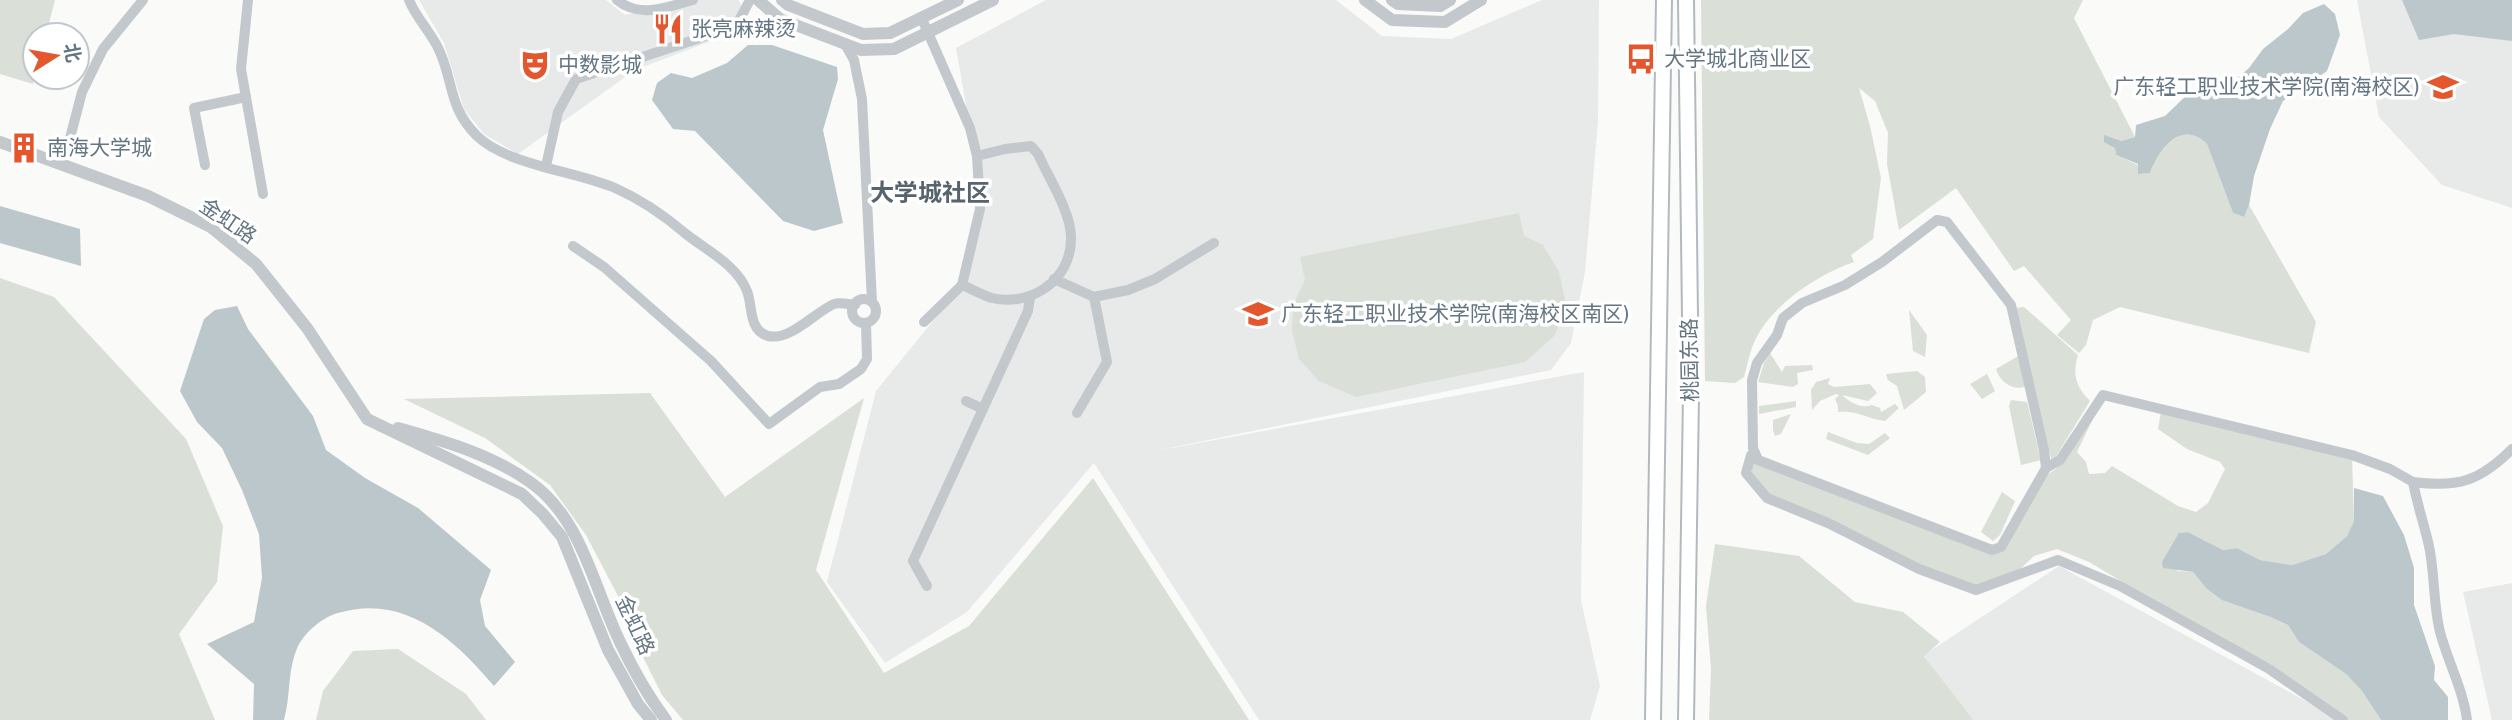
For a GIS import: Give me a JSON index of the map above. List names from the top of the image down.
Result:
{
  "streets": {
    "main road": ["桃园东路"],
    "street": ["金虹路"]
  },
  "districts": ["大学城社区"],
  "places": {
    "restaurant": ["张亮麻辣烫"],
    "bus stop": ["大学城北商业区"],
    "theatre": ["中数影城"],
    "school or university": ["广东轻工职业技术学院(南海校区)", "广东轻工职业技术学院(南海校区南区)"],
    "building": ["南海大学城"]
  },
  "north": "right"
}
